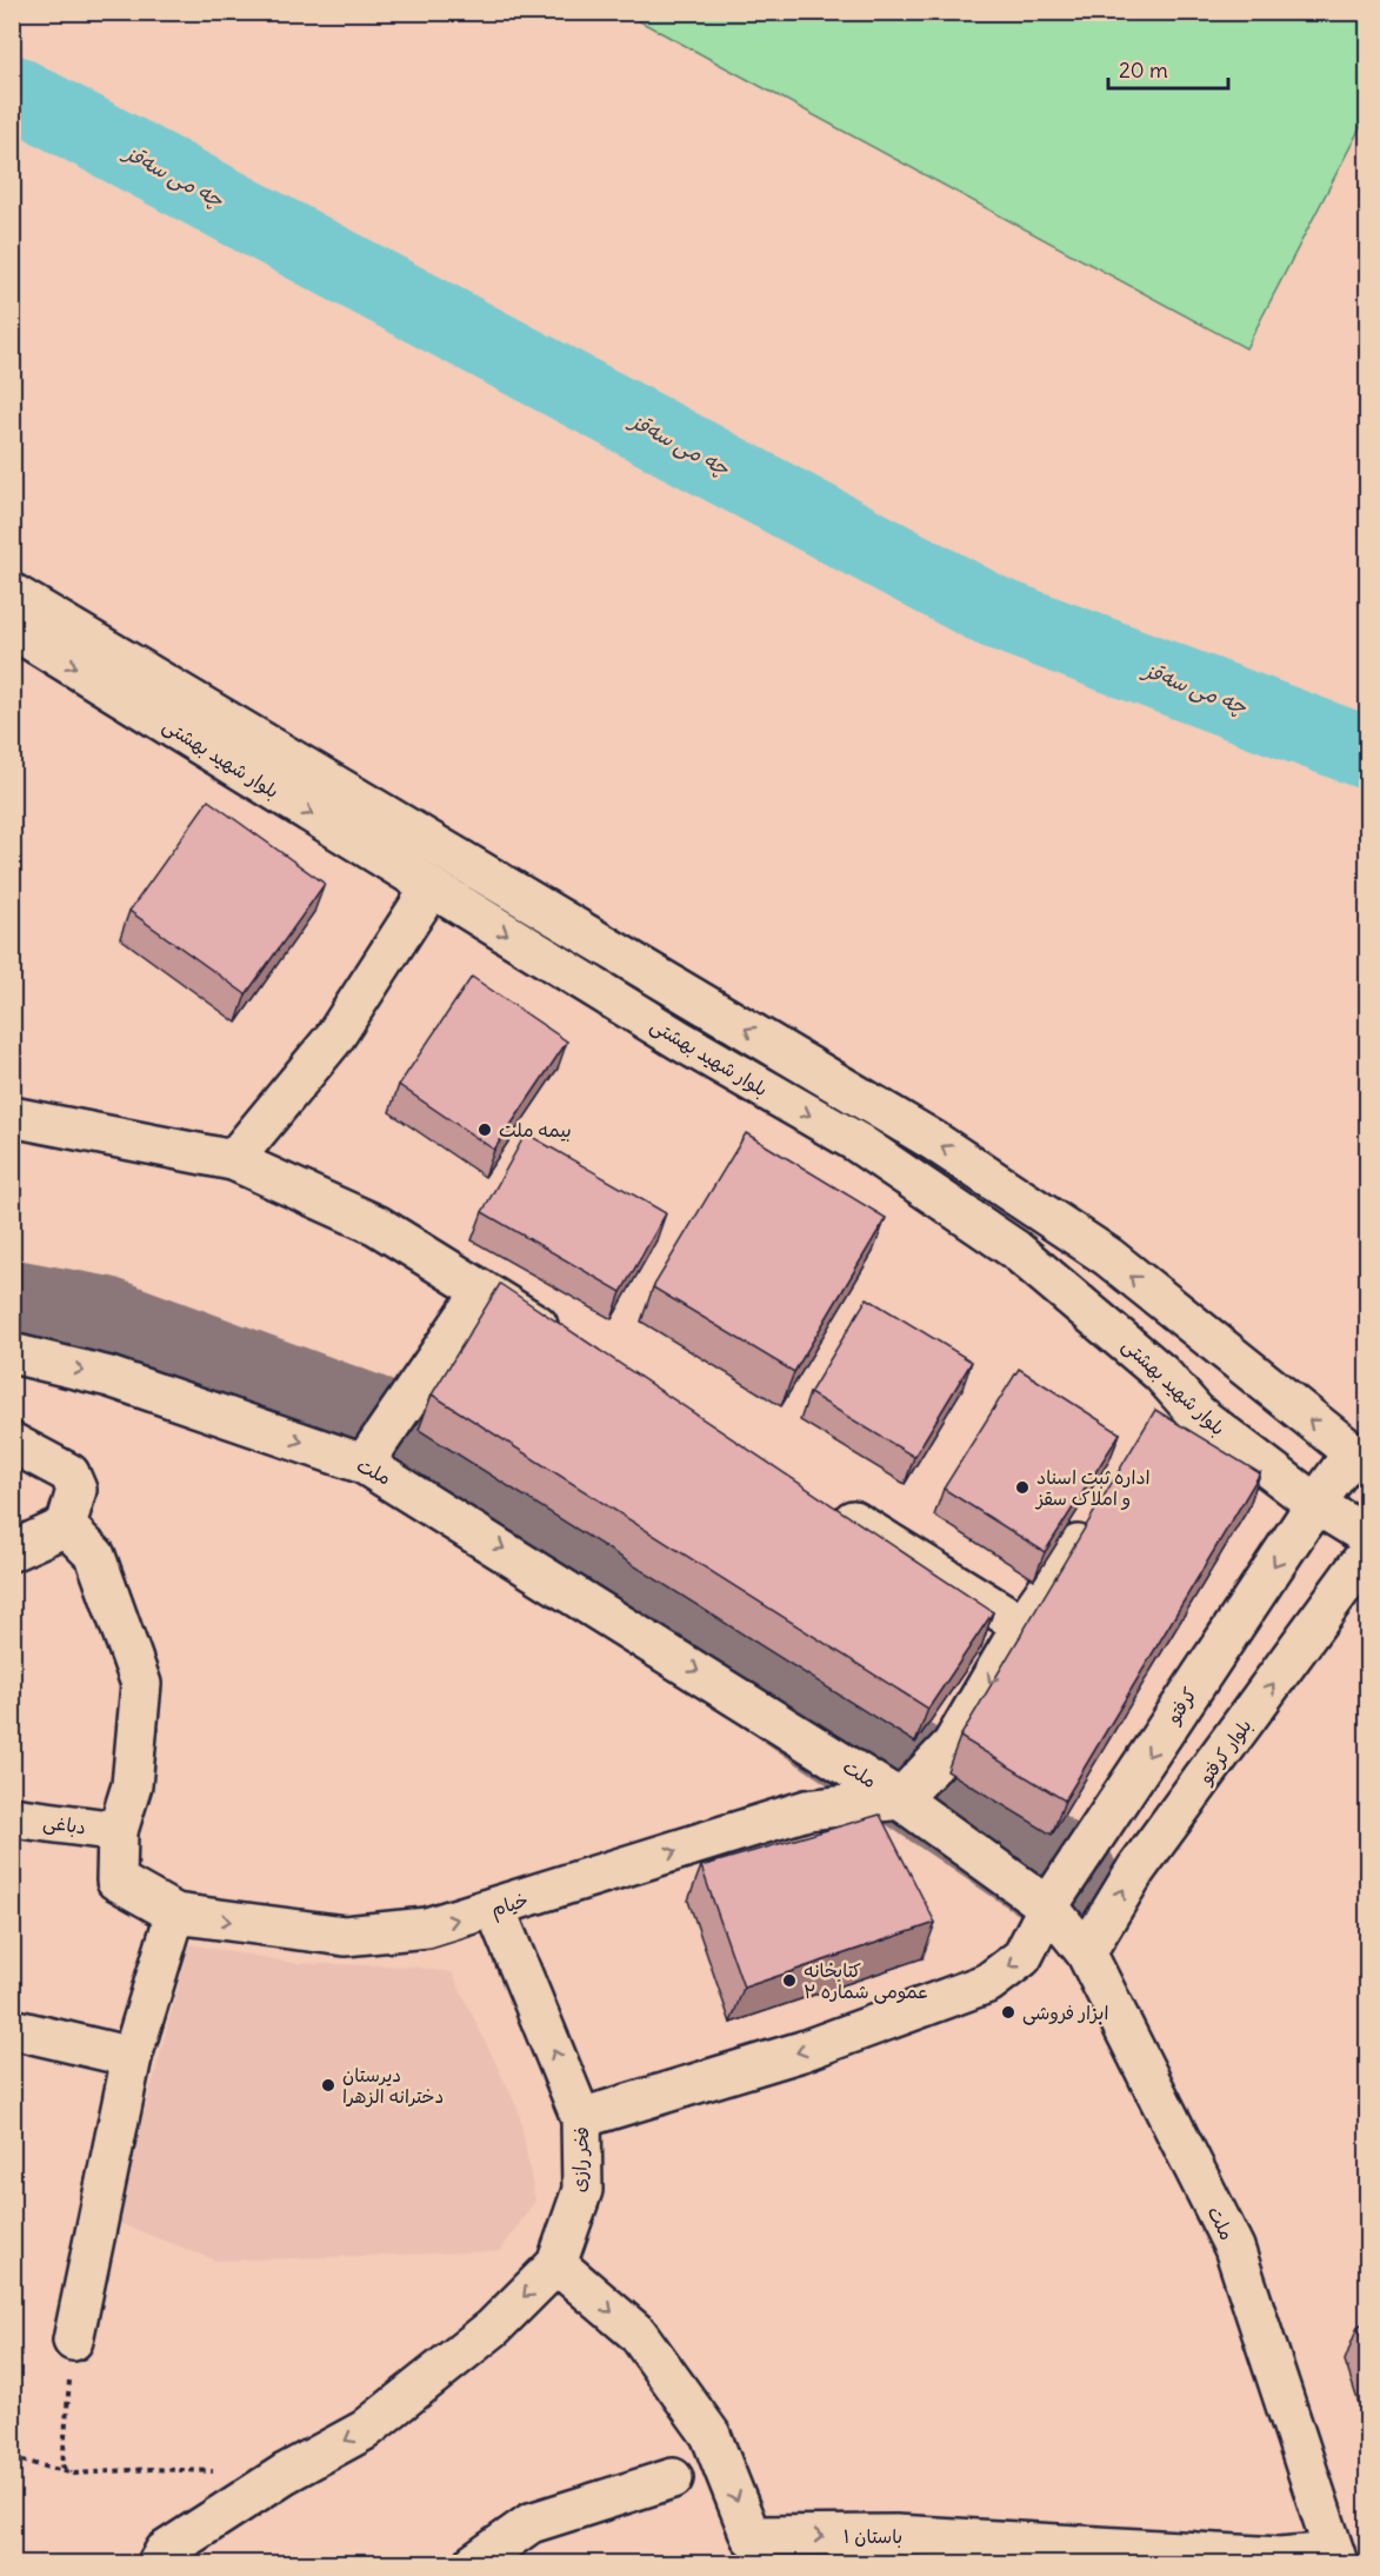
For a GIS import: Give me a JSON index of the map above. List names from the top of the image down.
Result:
{
  "streets": {
    "street": [
      "بلوار شهید بهشتی",
      "ملت",
      "کرفتو",
      "بلوار کرفتو",
      "دباغی",
      "خیام",
      "فخر رازی",
      "باستان ۱"
    ]
  },
  "crossings": [
    ["بلوار شهید بهشتی", "کرفتو"],
    ["ملت", "کرفتو"],
    ["ملت", "بلوار کرفتو"],
    ["ملت", "خیام"],
    ["ملت", "فخر رازی"],
    ["ملت", "باستان ۱"],
    ["کرفتو", "فخر رازی"],
    ["دباغی", "خیام"],
    ["فخر رازی", "باستان ۱"]
  ],
  "one_way": ["خیام", "فخر رازی", "باستان ۱"],
  "water": ["چە می سەقز"],
  "places": [
    "بیمه ملت",
    "اداره ثبت اسناد و املاک سقز",
    "کتابخانه عمومی شماره ۲",
    "ابزار فروشی",
    "دیرستان دخترانه الزهرا"
  ],
  "scale_bar": "20 m"
}
